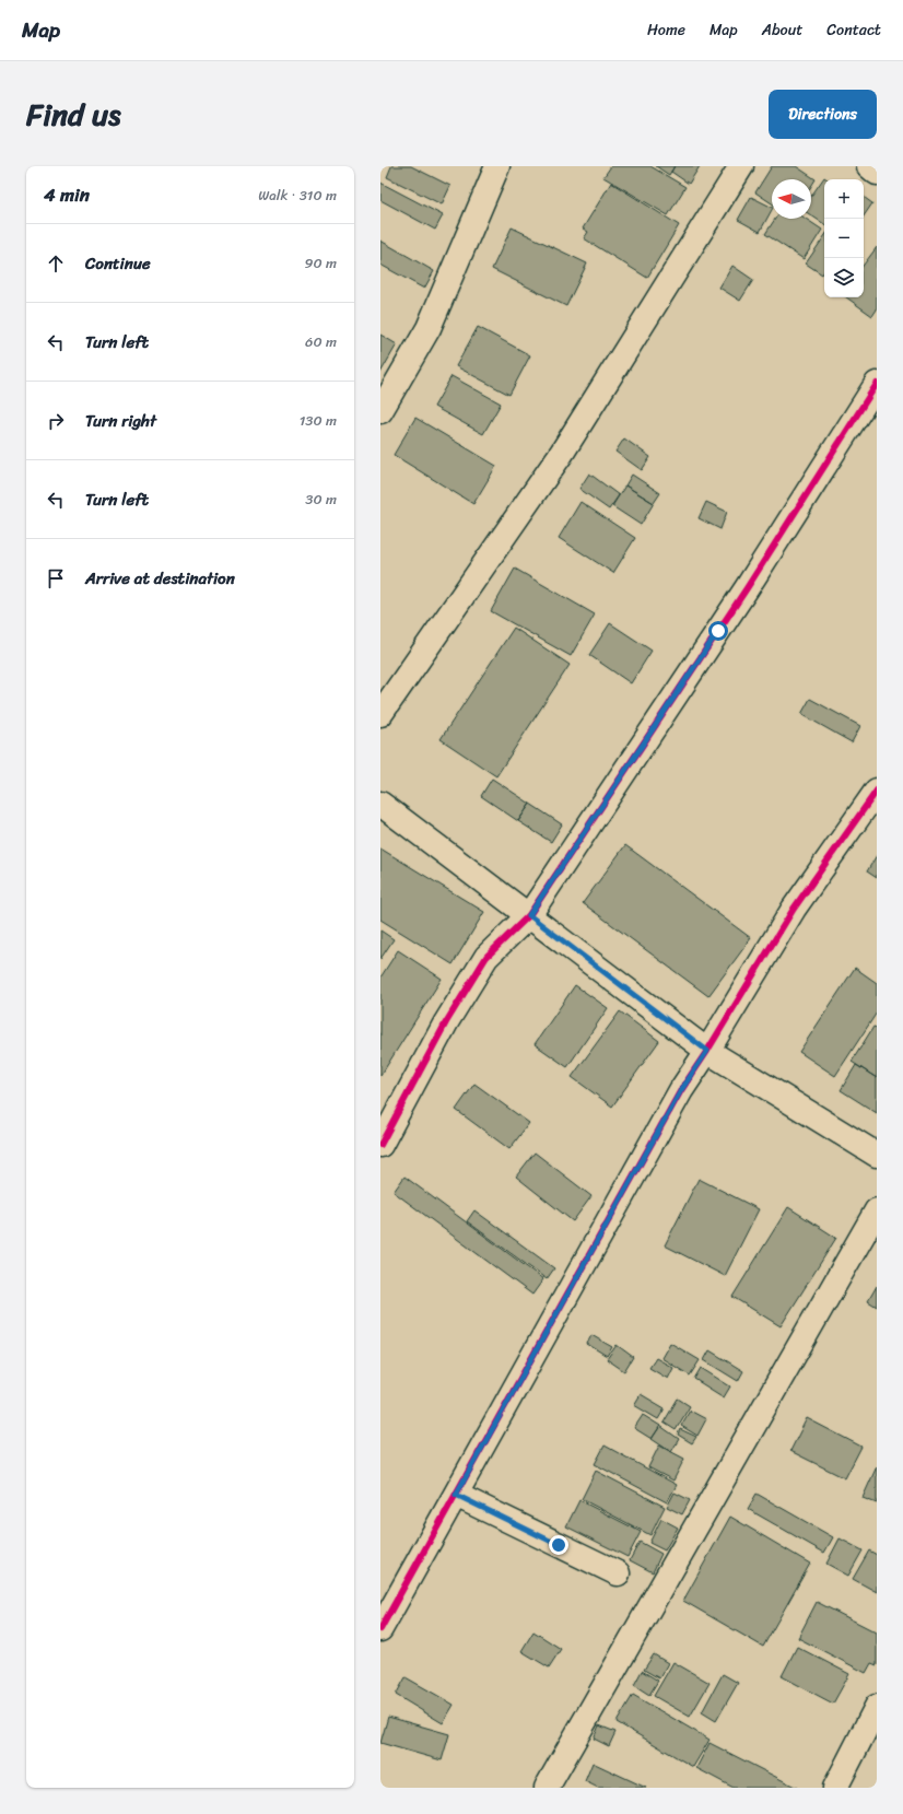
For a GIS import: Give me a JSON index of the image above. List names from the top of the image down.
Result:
{
  "north": "left",
  "page": {
    "header": "Map",
    "nav": [
      "Home",
      "Map",
      "About",
      "Contact"
    ],
    "title": "Find us",
    "buttons": "Directions",
    "heading": ["4 min", "Walk · 310 m"],
    "map_buttons": ["+", "−"],
    "list": [
      ["Continue", "90 m"],
      ["Turn left", "60 m"],
      ["Turn right", "130 m"],
      ["Turn left", "30 m"],
      "Arrive at destination"
    ]
  }
}
